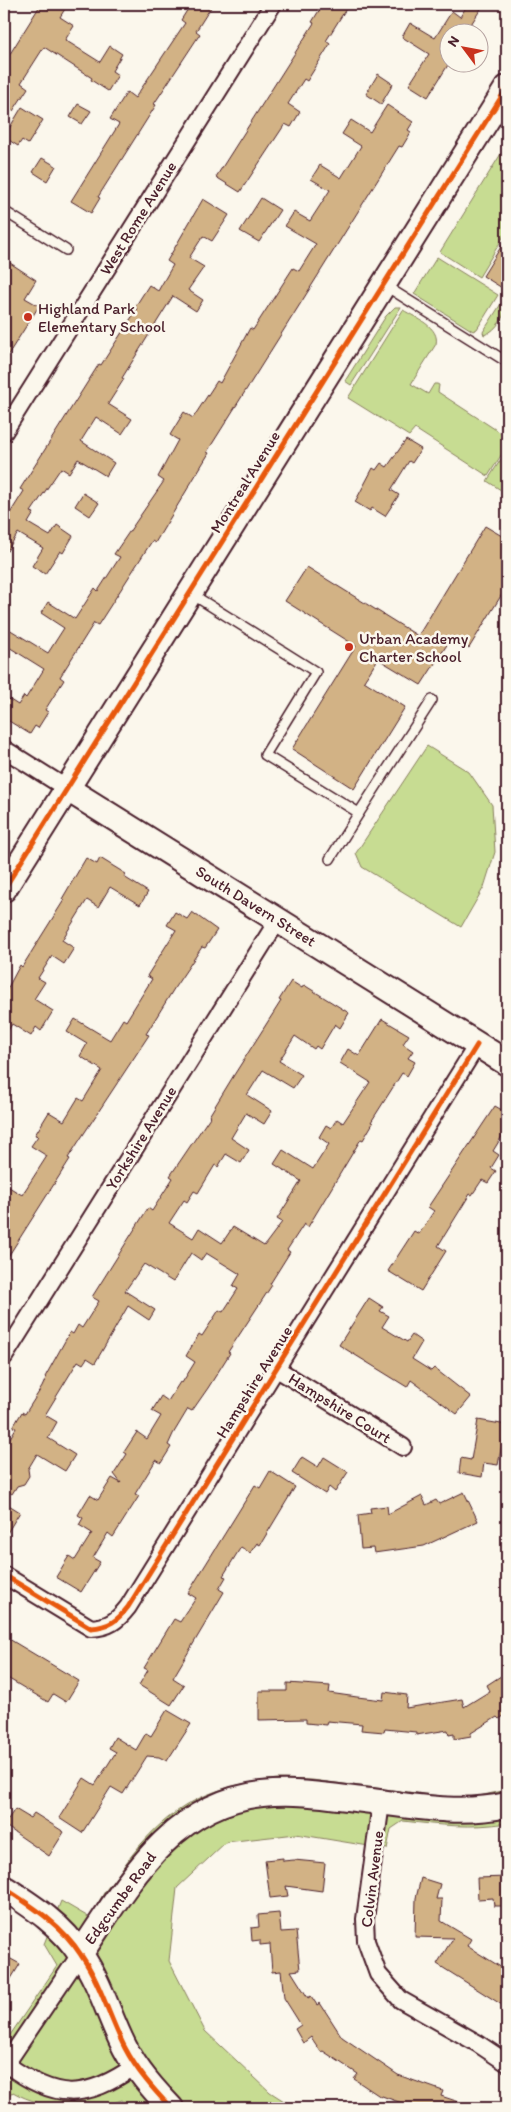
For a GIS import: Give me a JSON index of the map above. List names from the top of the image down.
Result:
{
  "streets": {
    "street": [
      "West Rome Avenue",
      "Montreal Avenue",
      "South Davern Street",
      "Yorkshire Avenue",
      "Hampshire Avenue",
      "Hampshire Court",
      "Colvin Avenue",
      "Edgcumbe Road"
    ]
  },
  "crossings": [
    ["Montreal Avenue", "South Davern Street"],
    ["South Davern Street", "Yorkshire Avenue"],
    ["South Davern Street", "Hampshire Avenue"],
    ["Hampshire Avenue", "Hampshire Court"],
    ["Colvin Avenue", "Edgcumbe Road"]
  ],
  "places": ["Highland Park Elementary School", "Urban Academy Charter School"],
  "north": "top left"
}
